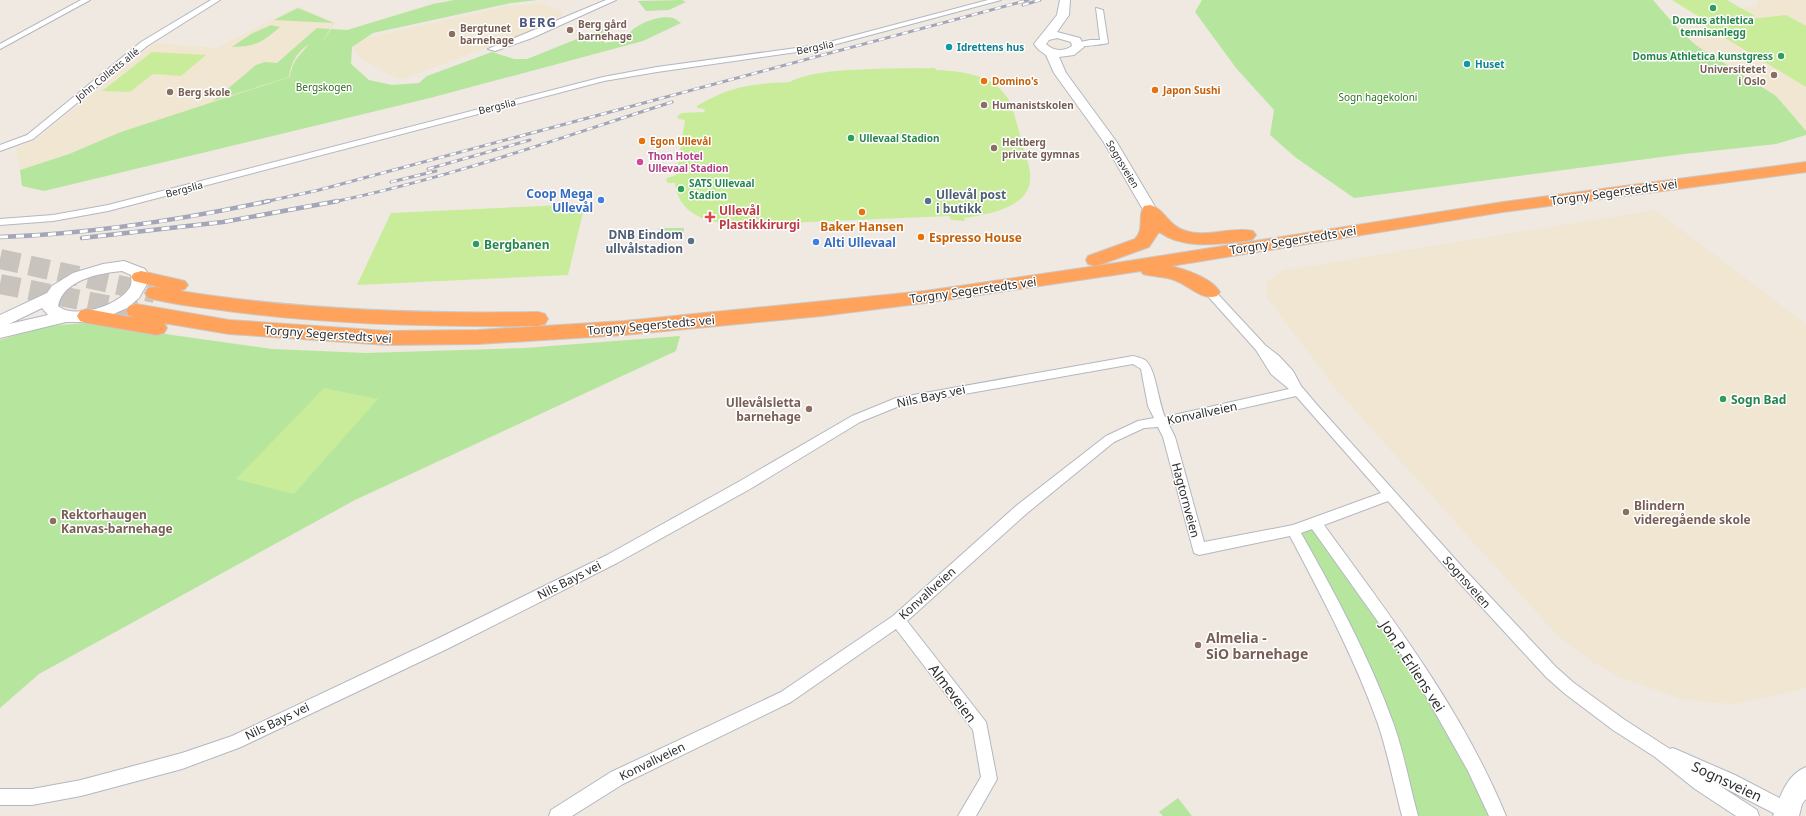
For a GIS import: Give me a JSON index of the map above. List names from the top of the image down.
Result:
{
  "streets": {
    "highway": ["Torgny Segerstedts vei"],
    "main road": ["Sognsveien"],
    "street": [
      "Bergslia",
      "John Colletts allé",
      "Nils Bays vei",
      "Konvallveien",
      "Hagtornveien",
      "Jon P. Erliens vei",
      "Almeveien"
    ]
  },
  "crossings": [
    ["Sognsveien", "Konvallveien"],
    ["Sognsveien", "Hagtornveien"],
    ["Nils Bays vei", "Hagtornveien"],
    ["Konvallveien", "Hagtornveien"],
    ["Konvallveien", "Almeveien"],
    ["Hagtornveien", "Jon P. Erliens vei"]
  ],
  "districts": ["BERG"],
  "parks": ["Bergskogen", "Sogn hagekoloni"],
  "places": {
    "other": [
      "Domus athletica tennisanlegg",
      "Berg gård barnehage",
      "Bergtunet barnehage",
      "Idrettens hus",
      "Domus Athletica kunstgress",
      "Huset",
      "Universitetet i Oslo",
      "Domino's",
      "Japon Sushi",
      "Berg skole",
      "Humanistskolen",
      "Ullevaal Stadion",
      "Egon Ullevål",
      "Heltberg private gymnas",
      "Thon Hotel Ullevaal Stadion",
      "SATS Ullevaal Stadion",
      "Coop Mega Ullevål",
      "Ullevål post i butikk",
      "Baker Hansen",
      "Espresso House",
      "DNB Eindom ullvålstadion",
      "Alti Ullevaal",
      "Bergbanen",
      "Sogn Bad",
      "Ullevålsletta barnehage",
      "Blindern videregående skole",
      "Rektorhaugen Kanvas-barnehage",
      "Almelia - SiO barnehage"
    ],
    "health": ["Ullevål Plastikkirurgi"]
  }
}
